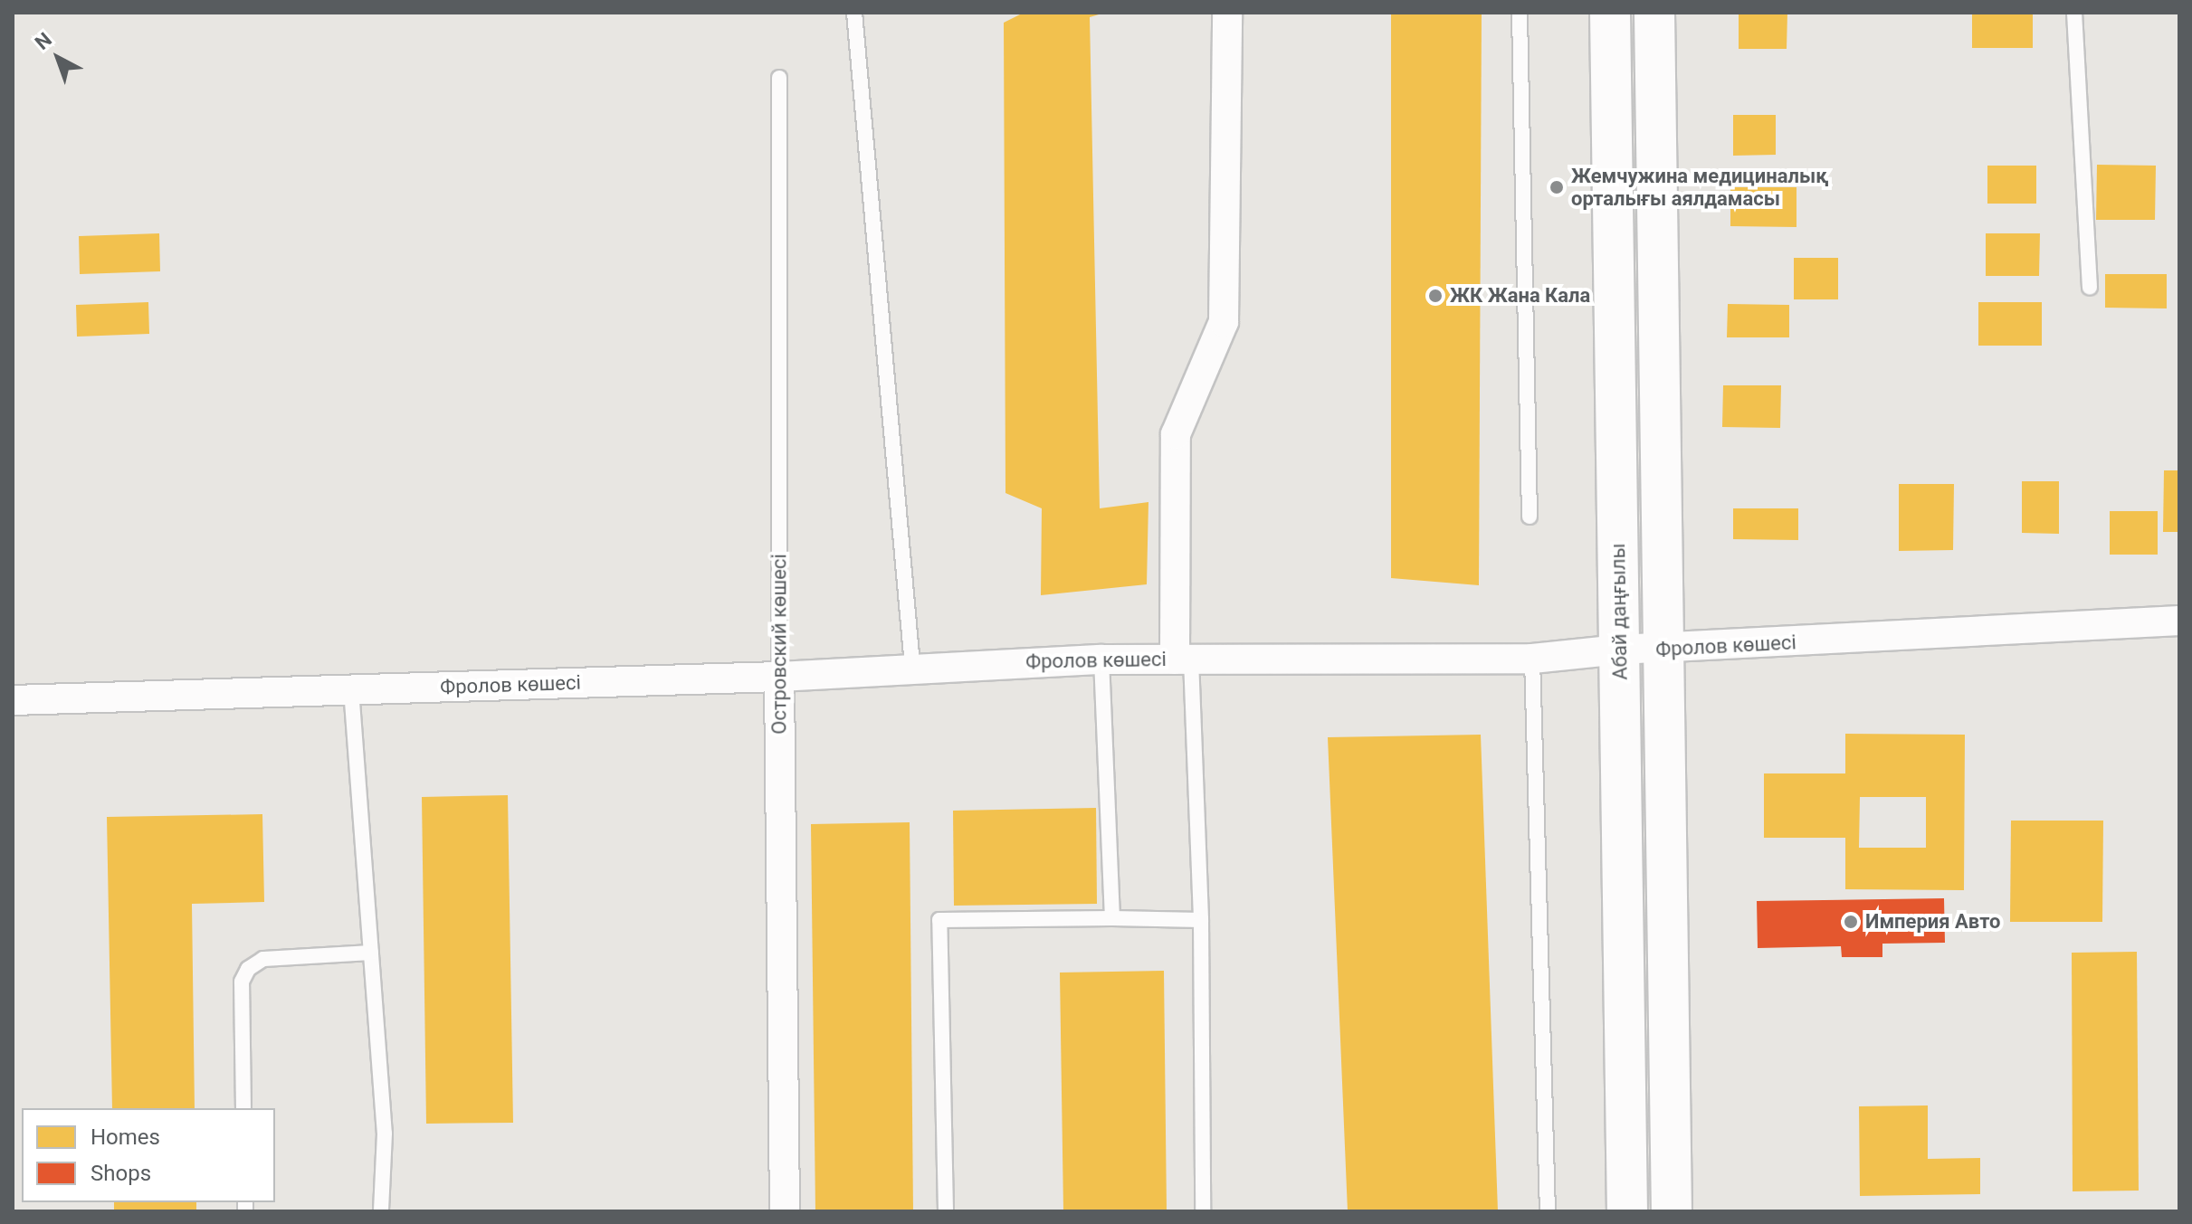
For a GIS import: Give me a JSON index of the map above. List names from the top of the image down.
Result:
{
  "streets": {
    "main road": ["Абай даңғылы"],
    "street": ["Островский көшесі", "Фролов көшесі"]
  },
  "crossings": [
    ["Абай даңғылы", "Фролов көшесі"],
    ["Островский көшесі", "Фролов көшесі"]
  ],
  "places": ["Жемчужина медициналық орталығы аялдамасы", "ЖК Жана Кала", "Империя Авто"],
  "legend": ["Homes", "Shops"],
  "north": "top left"
}
